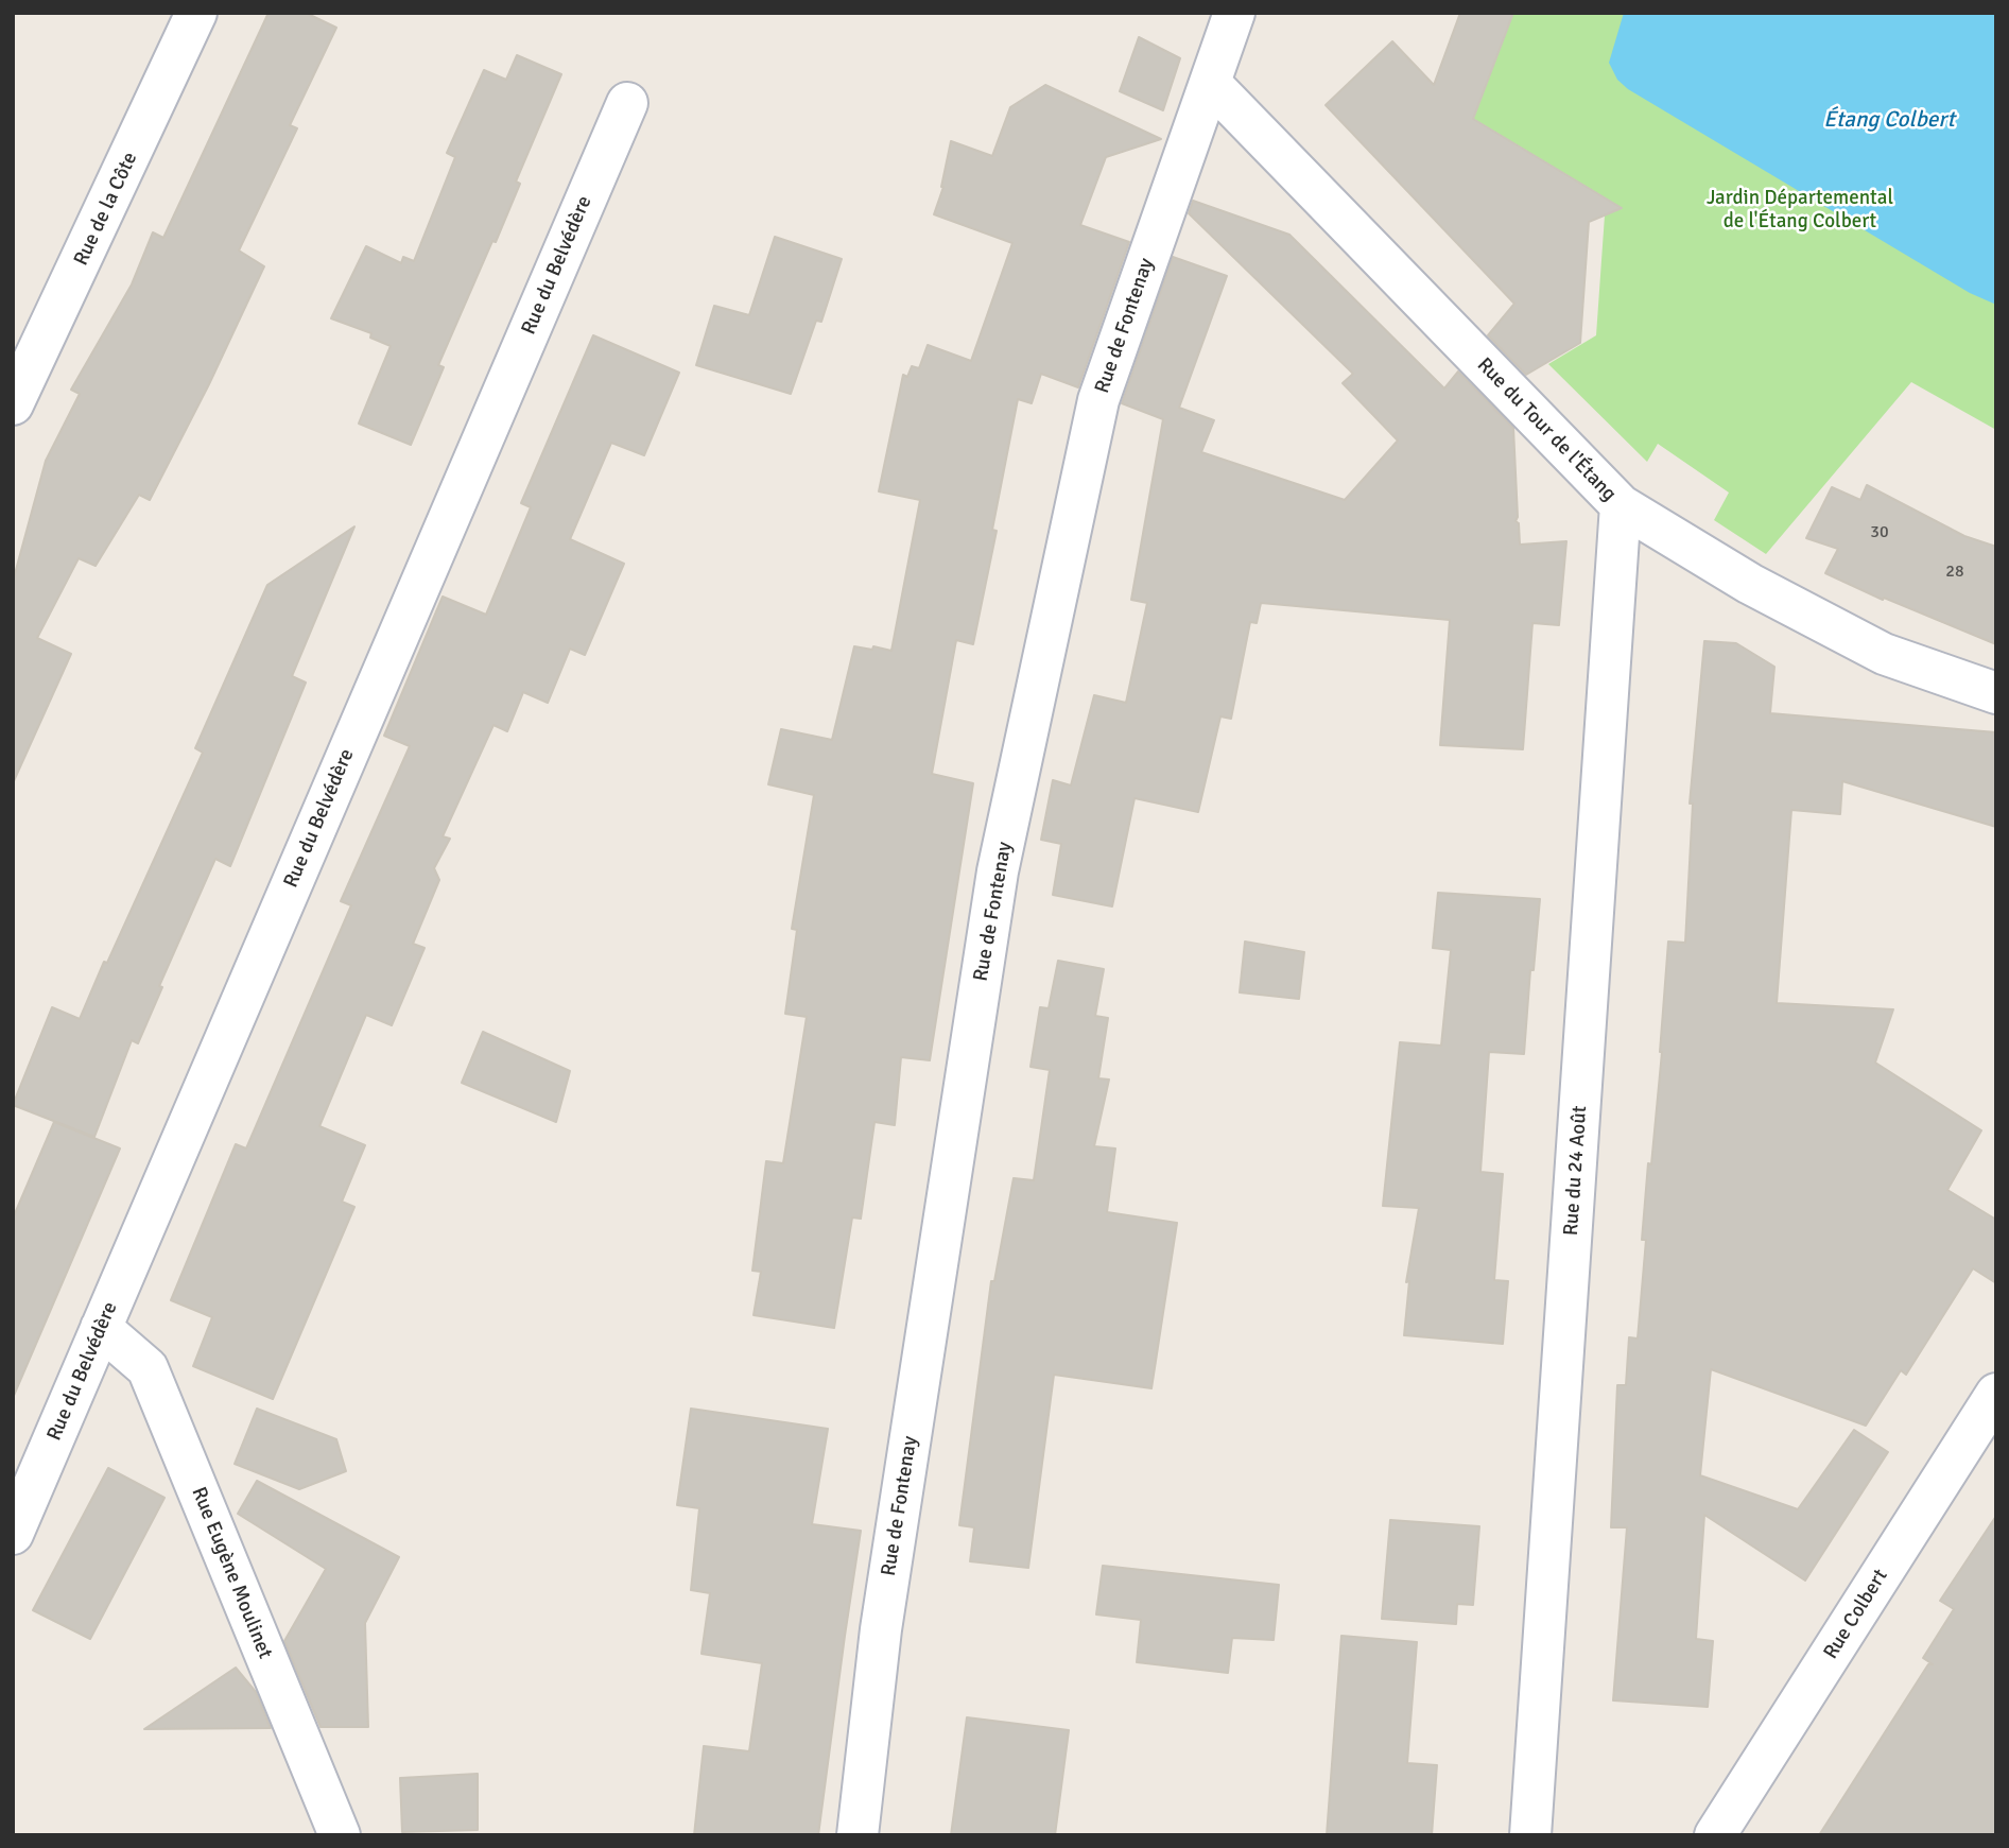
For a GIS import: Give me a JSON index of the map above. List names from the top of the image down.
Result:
{
  "streets": {
    "street": [
      "Rue de la Côte",
      "Rue du Belvédère",
      "Rue de Fontenay",
      "Rue du Tour de l'Étang",
      "Rue du 24 Août",
      "Rue Eugène Moulinet",
      "Rue Colbert"
    ]
  },
  "crossings": [
    ["Rue du Belvédère", "Rue Eugène Moulinet"],
    ["Rue de Fontenay", "Rue du Tour de l'Étang"],
    ["Rue du Tour de l'Étang", "Rue du 24 Août"]
  ],
  "water": ["Étang Colbert"],
  "parks": ["Jardin Départemental de l'Étang Colbert"],
  "house_numbers": ["30", "28"]
}
